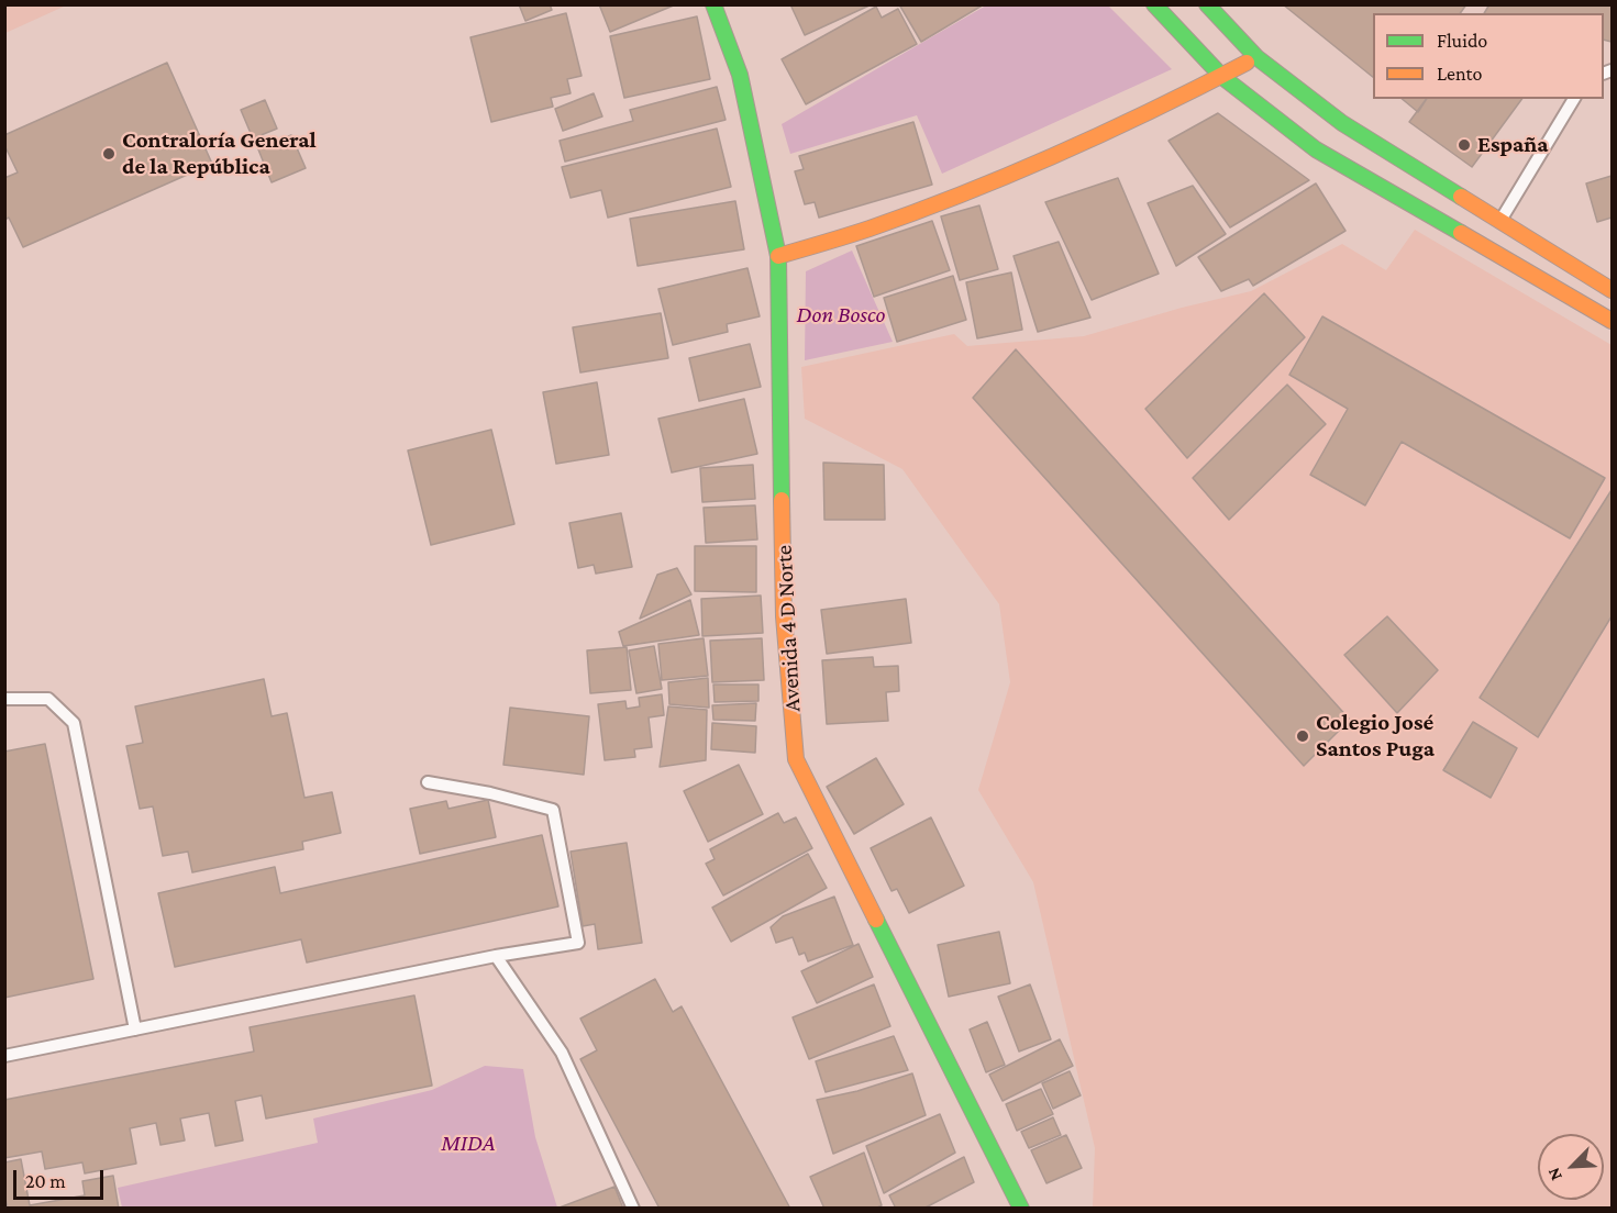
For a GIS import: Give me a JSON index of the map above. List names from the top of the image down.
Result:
{
  "streets": {
    "street": ["Avenida 4 D Norte"]
  },
  "parks": ["Don Bosco", "MIDA"],
  "places": ["España", "Contraloría General de la República", "Colegio José Santos Puga"],
  "legend": ["Fluido", "Lento"],
  "scale_bar": "20 m",
  "north": "bottom left"
}
